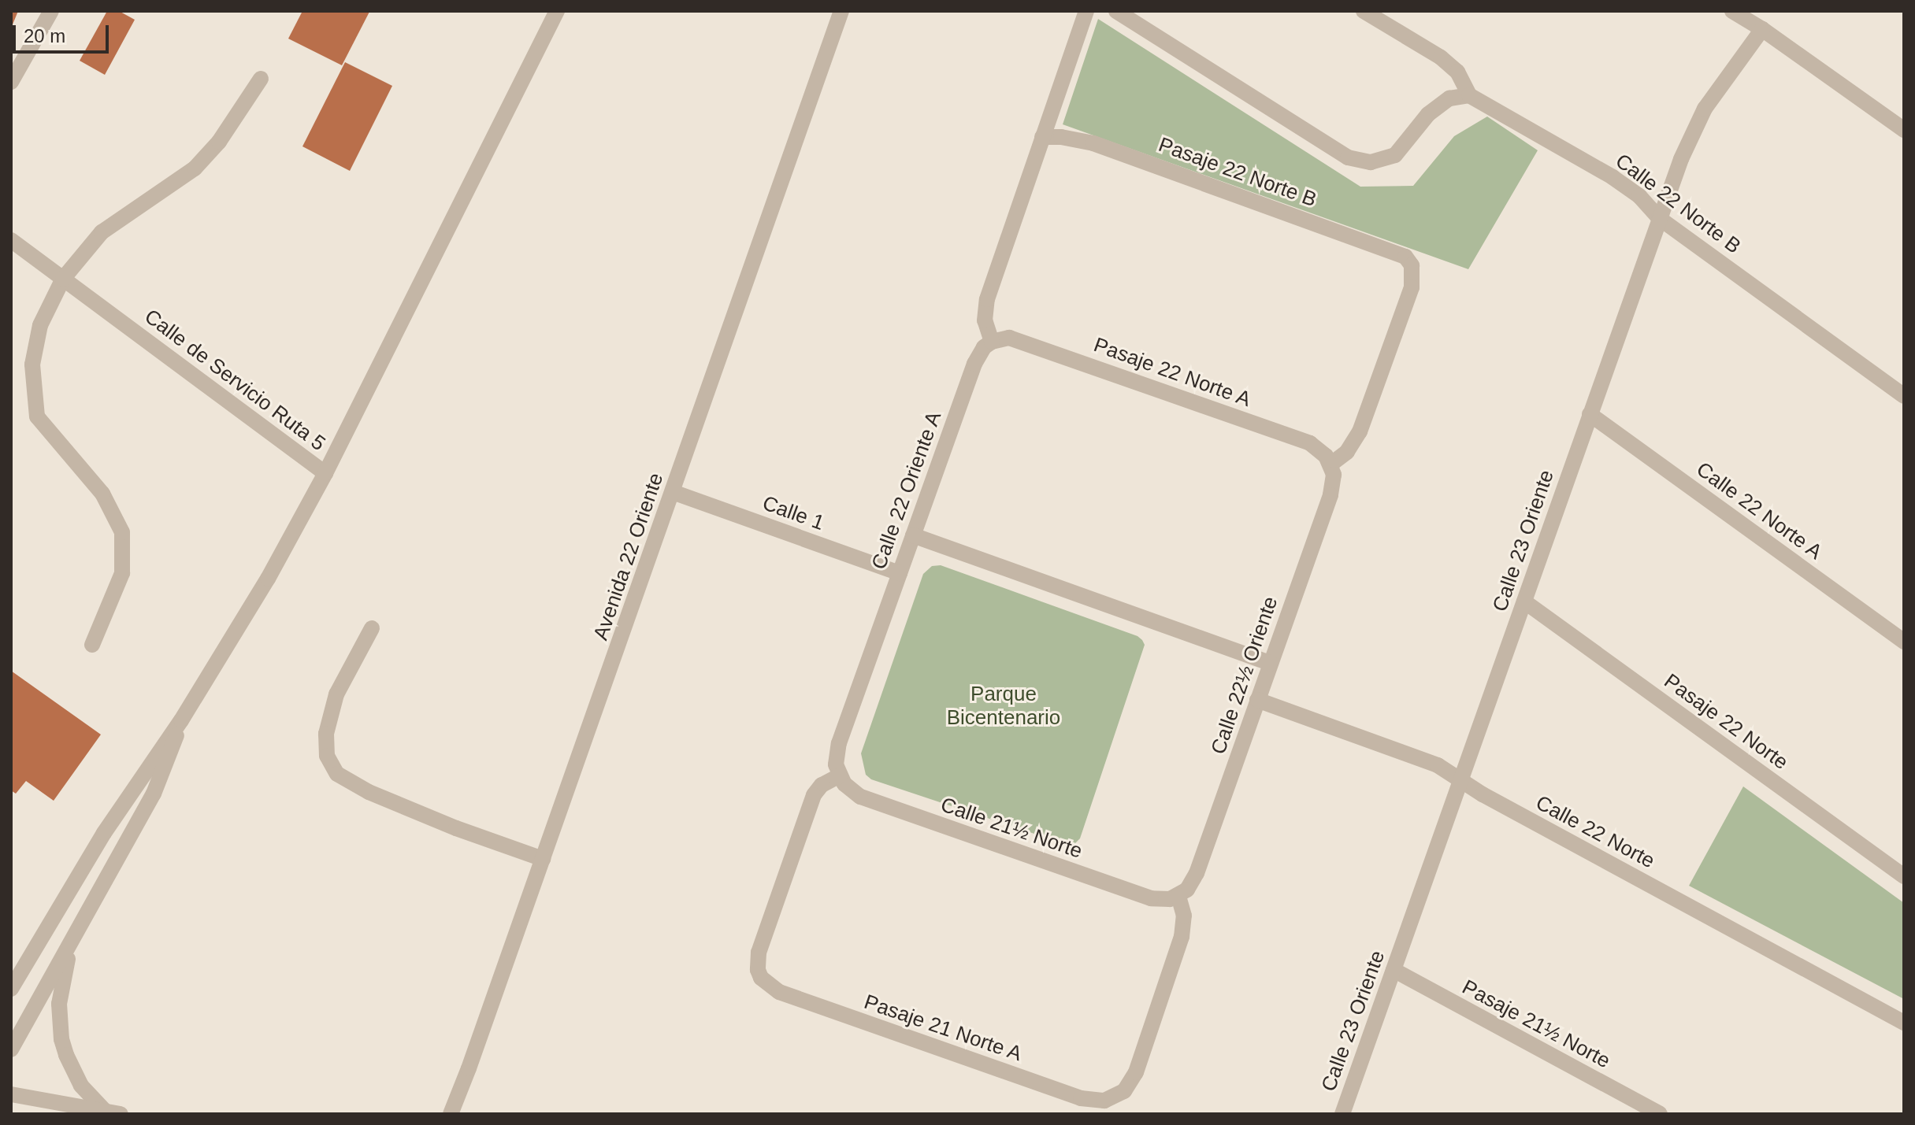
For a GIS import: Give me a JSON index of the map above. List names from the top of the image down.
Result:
{
  "streets": {
    "street": [
      "Pasaje 22 Norte B",
      "Calle 22 Norte B",
      "Pasaje 22 Norte A",
      "Calle de Servicio Ruta 5",
      "Calle 22 Oriente A",
      "Calle 22 Norte A",
      "Calle 1",
      "Calle 23 Oriente",
      "Avenida 22 Oriente",
      "Calle 22½ Oriente",
      "Pasaje 22 Norte",
      "Calle 21½ Norte",
      "Calle 22 Norte",
      "Pasaje 21½ Norte",
      "Pasaje 21 Norte A"
    ]
  },
  "crossings": [
    ["Pasaje 22 Norte B", "Pasaje 22 Norte A"],
    ["Pasaje 22 Norte B", "Calle 22½ Oriente"],
    ["Calle 22 Norte B", "Calle 23 Oriente"],
    ["Pasaje 22 Norte A", "Calle 22 Oriente A"],
    ["Pasaje 22 Norte A", "Calle 22½ Oriente"],
    ["Calle 22 Oriente A", "Calle 1"],
    ["Calle 22 Oriente A", "Calle 21½ Norte"],
    ["Calle 22 Oriente A", "Pasaje 21 Norte A"],
    ["Calle 22 Norte A", "Calle 23 Oriente"],
    ["Calle 1", "Avenida 22 Oriente"],
    ["Calle 23 Oriente", "Pasaje 22 Norte"],
    ["Calle 23 Oriente", "Calle 22 Norte"],
    ["Calle 23 Oriente", "Pasaje 21½ Norte"],
    ["Calle 22½ Oriente", "Calle 21½ Norte"],
    ["Calle 22½ Oriente", "Calle 22 Norte"],
    ["Calle 22½ Oriente", "Pasaje 21 Norte A"],
    ["Calle 21½ Norte", "Pasaje 21 Norte A"]
  ],
  "parks": ["Parque Bicentenario"],
  "scale_bar": "20 m"
}
